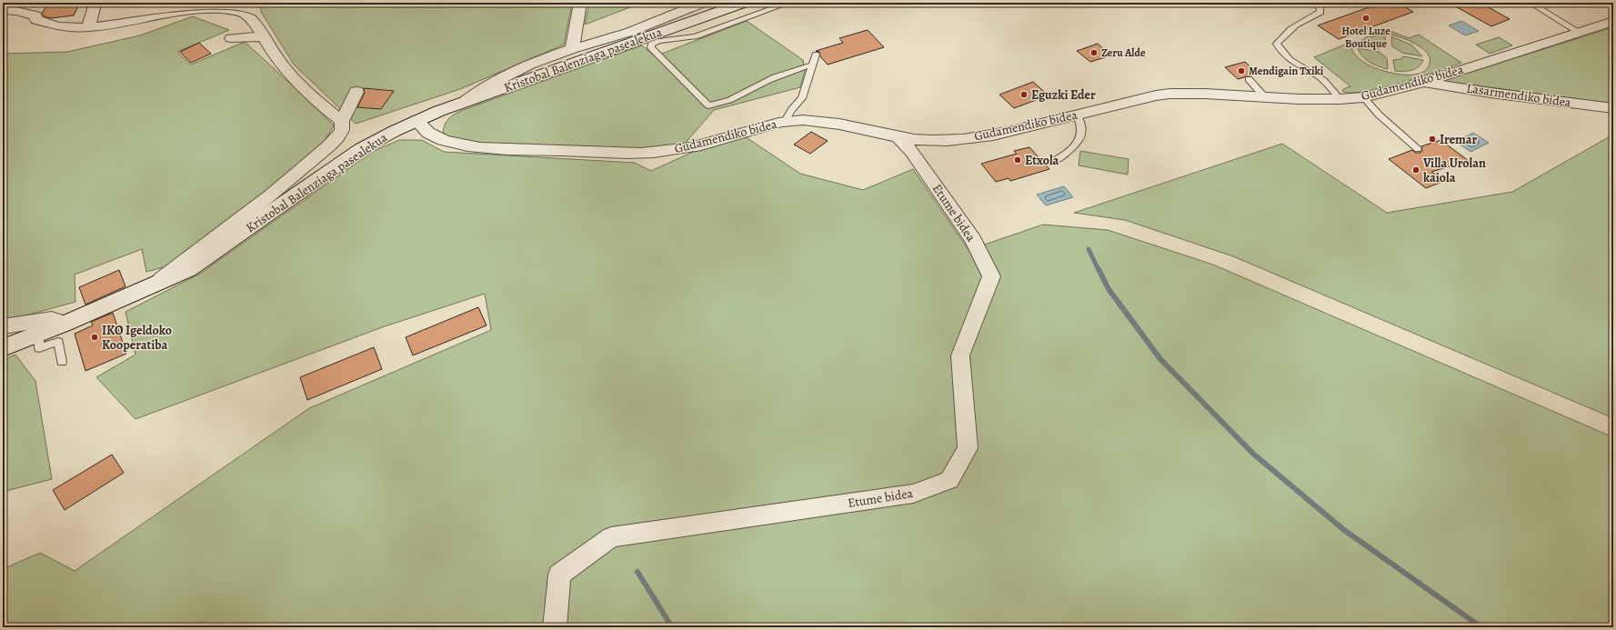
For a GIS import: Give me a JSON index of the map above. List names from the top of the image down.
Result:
{
  "streets": {
    "street": [
      "Kristobal Balenziaga pasealekua",
      "Gudamendiko bidea",
      "Lasarmendiko bidea",
      "Etume bidea"
    ]
  },
  "crossings": [
    ["Kristobal Balenziaga pasealekua", "Gudamendiko bidea"],
    ["Gudamendiko bidea", "Lasarmendiko bidea"],
    ["Gudamendiko bidea", "Etume bidea"]
  ],
  "places": [
    "Hotel Luze Boutique",
    "Zeru Alde",
    "Mendigain Txiki",
    "Eguzki Eder",
    "Iremar",
    "Etxola",
    "Villa Urolan kaiola",
    "IKO Igeldoko Kooperatiba"
  ]
}
